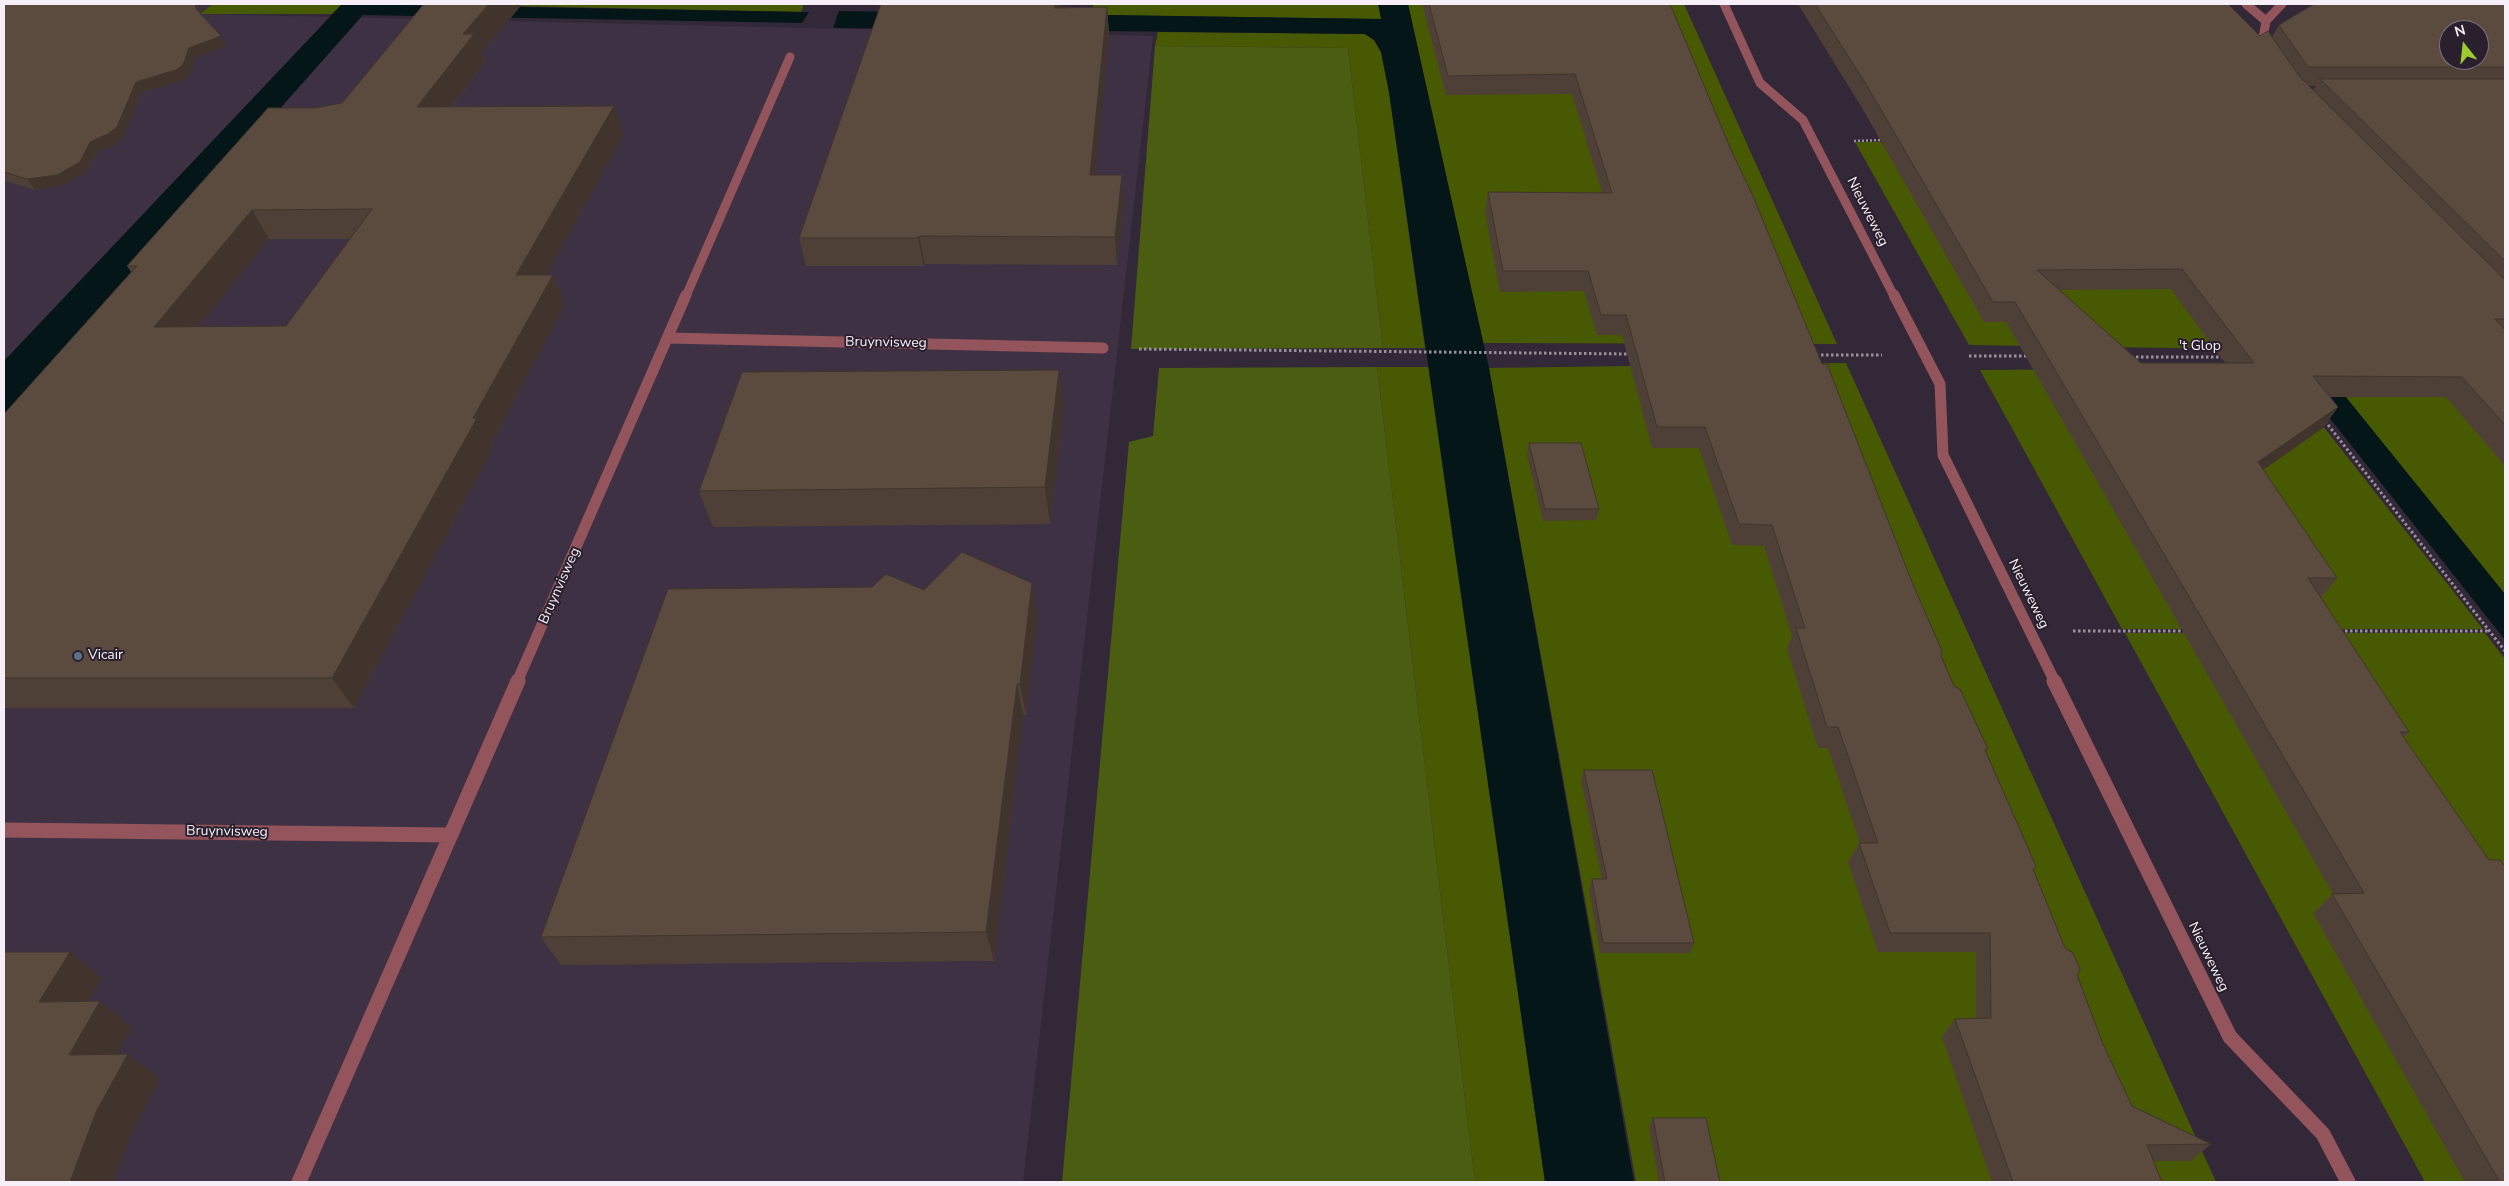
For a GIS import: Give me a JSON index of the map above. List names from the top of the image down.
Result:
{
  "streets": {
    "street": ["Nieuweweg", "Bruynvisweg"],
    "path": ["'t Glop"]
  },
  "places": ["Vicair"],
  "north": "top"
}
